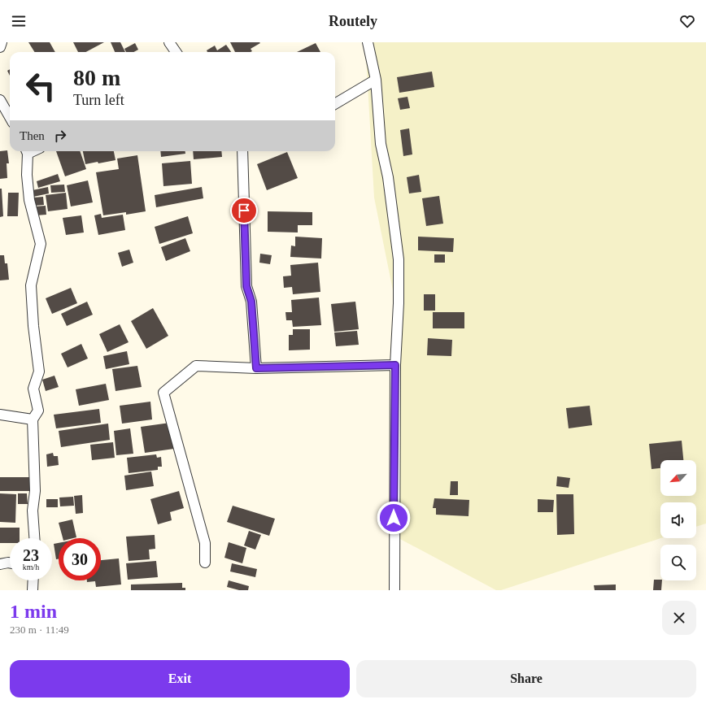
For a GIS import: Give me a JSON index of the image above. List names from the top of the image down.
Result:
{
  "north": "bottom left",
  "page": {
    "header": "Routely",
    "turn": ["80 m", "Turn left"],
    "then": "Then",
    "speed": "23 km/h",
    "limit": "30",
    "heading": ["1 min", "230 m · 11:49"],
    "buttons": ["Exit", "Share"]
  }
}
